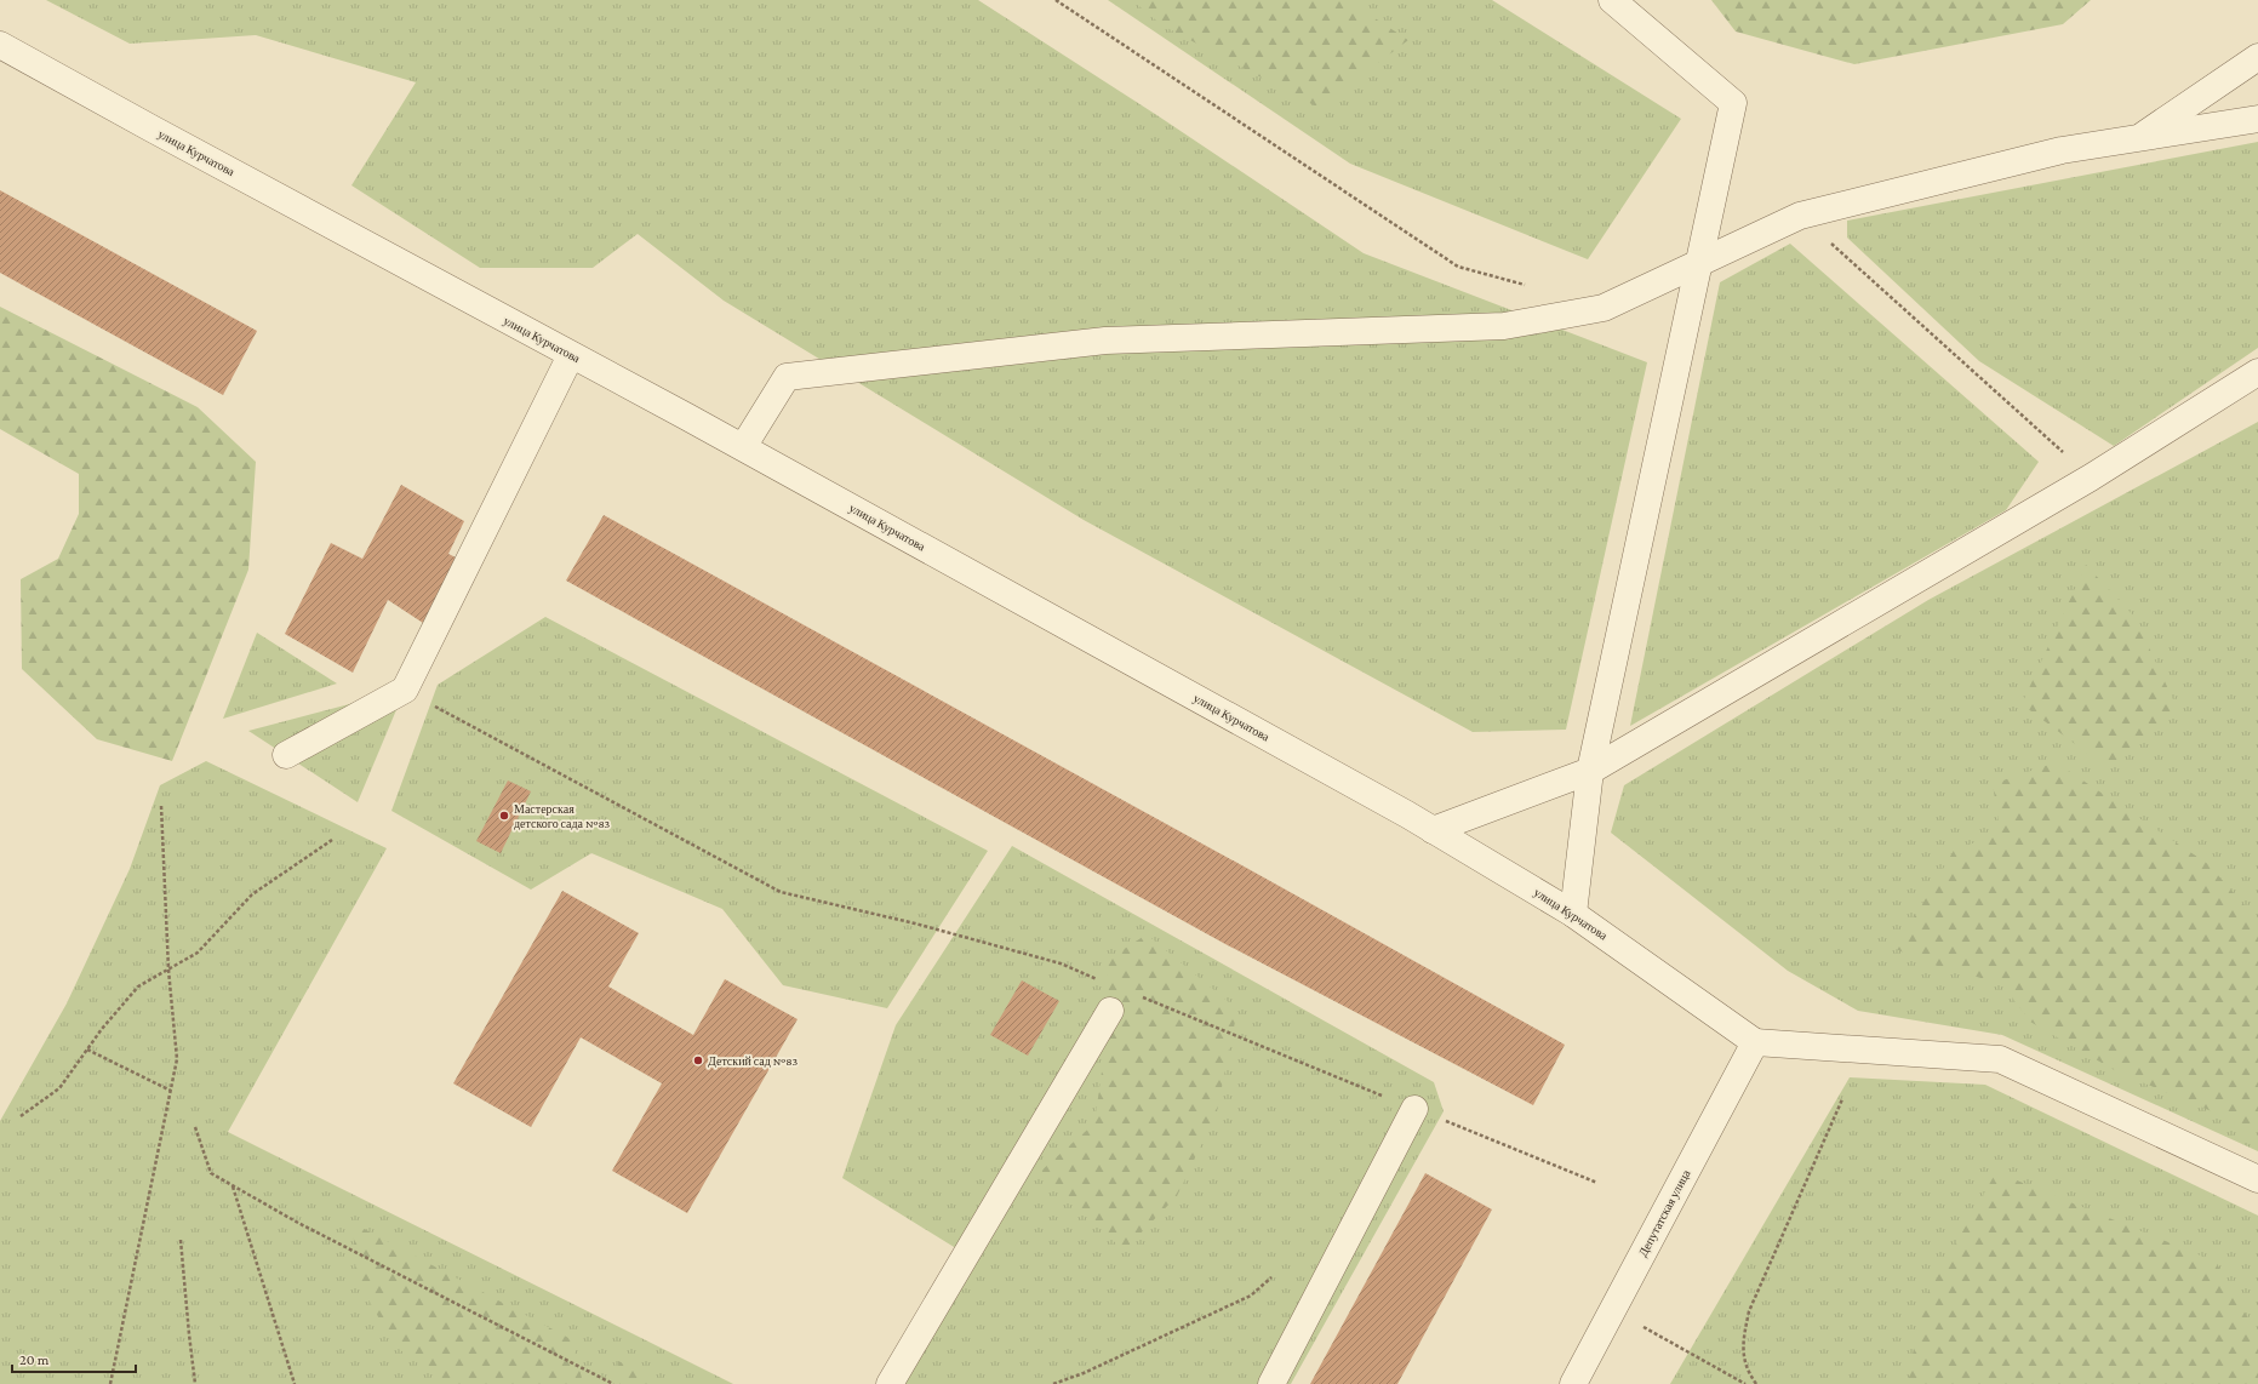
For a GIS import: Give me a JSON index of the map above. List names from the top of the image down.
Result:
{
  "streets": {
    "street": ["улица Курчатова", "Депутатская улица"]
  },
  "crossings": [
    ["улица Курчатова", "Депутатская улица"]
  ],
  "places": ["Мастерская детского сада №83", "Детский сад №83"],
  "scale_bar": "20 m"
}
